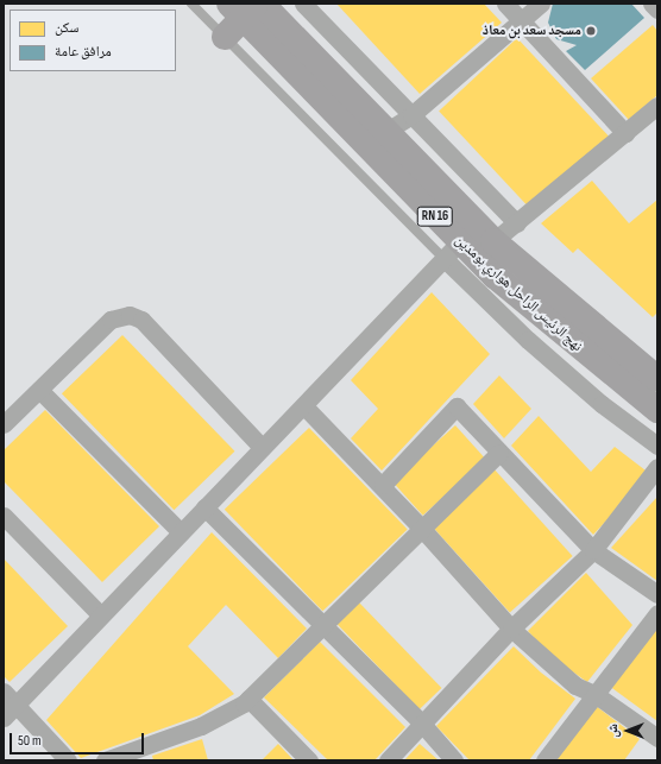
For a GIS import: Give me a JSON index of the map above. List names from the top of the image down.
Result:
{
  "streets": {
    "main road": ["RN 16", "نهج الرئيس الراحل هواري بومدين"]
  },
  "places": ["مسجد سعد بن معاذ"],
  "legend": ["سكن", "مرافق عامة"],
  "scale_bar": "50 m",
  "north": "left"
}
